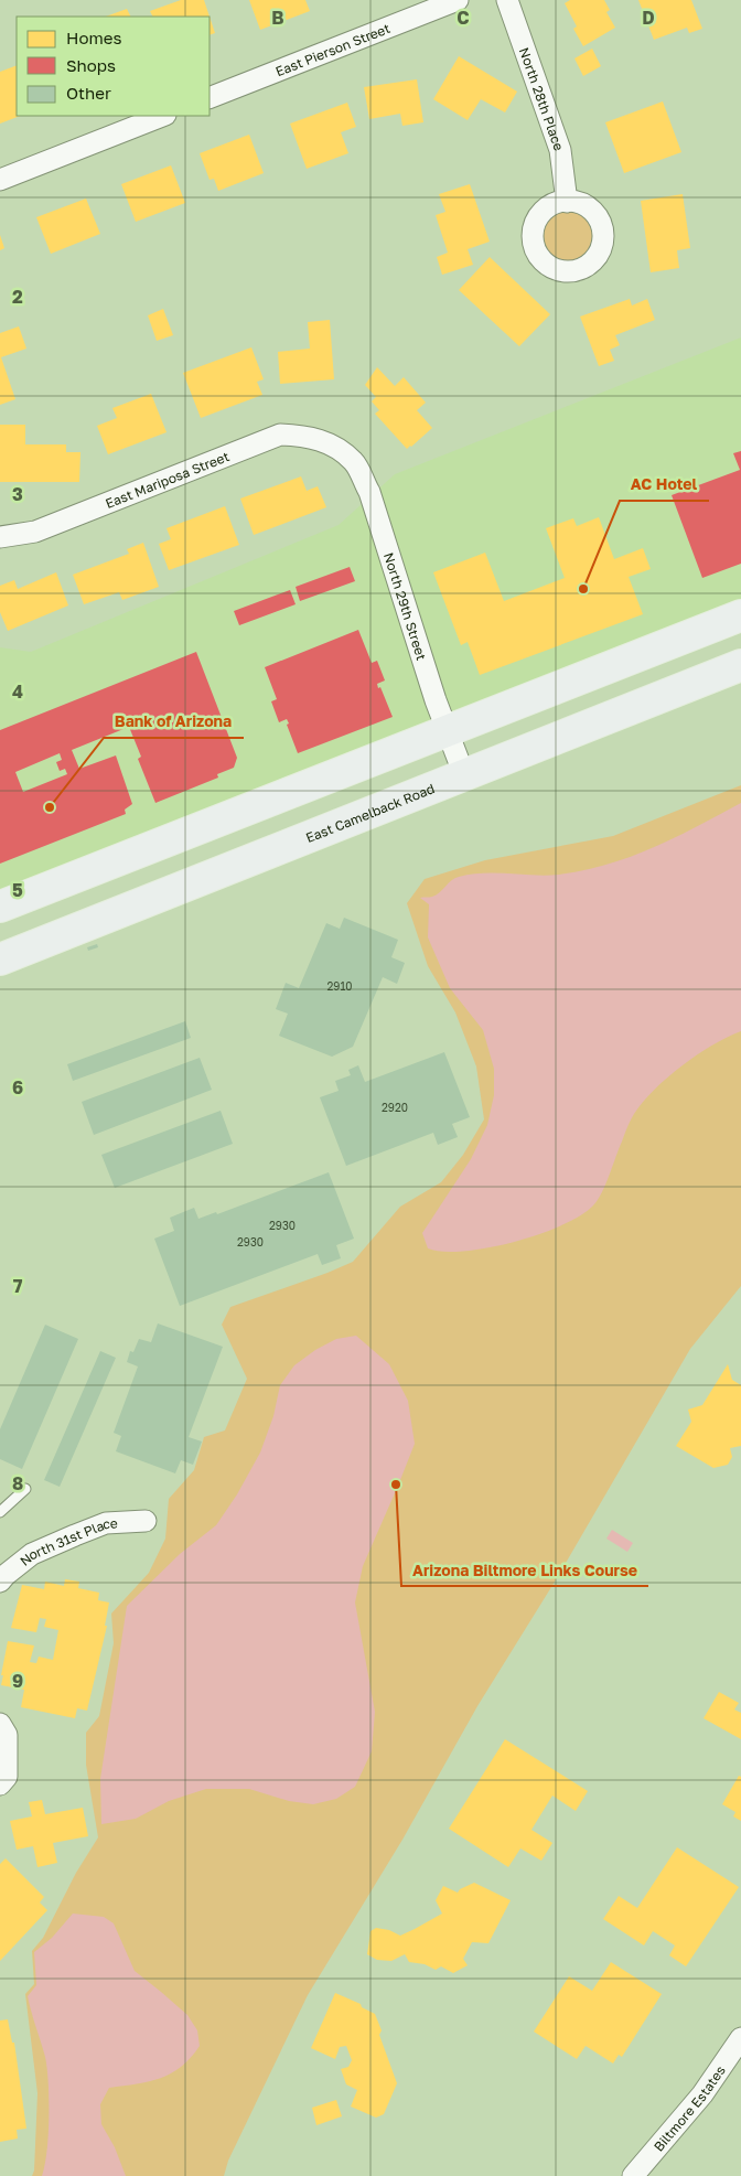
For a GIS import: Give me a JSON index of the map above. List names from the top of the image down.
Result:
{
  "streets": {
    "main road": ["East Camelback Road"],
    "street": [
      "East Pierson Street",
      "North 28th Place",
      "East Mariposa Street",
      "North 29th Street",
      "North 31st Place",
      "Biltmore Estates"
    ]
  },
  "crossings": [
    ["East Mariposa Street", "North 29th Street"],
    ["North 29th Street", "East Camelback Road"]
  ],
  "places": ["AC Hotel", "Bank of Arizona", "Arizona Biltmore Links Course"],
  "house_numbers": [
    "2910",
    "2920",
    "2930",
    "2930"
  ],
  "legend": ["Homes", "Shops", "Other"],
  "grid": {
    "columns": ["B", "C", "D"],
    "rows": [
      "2",
      "3",
      "4",
      "5",
      "6",
      "7",
      "8",
      "9"
    ]
  }
}
